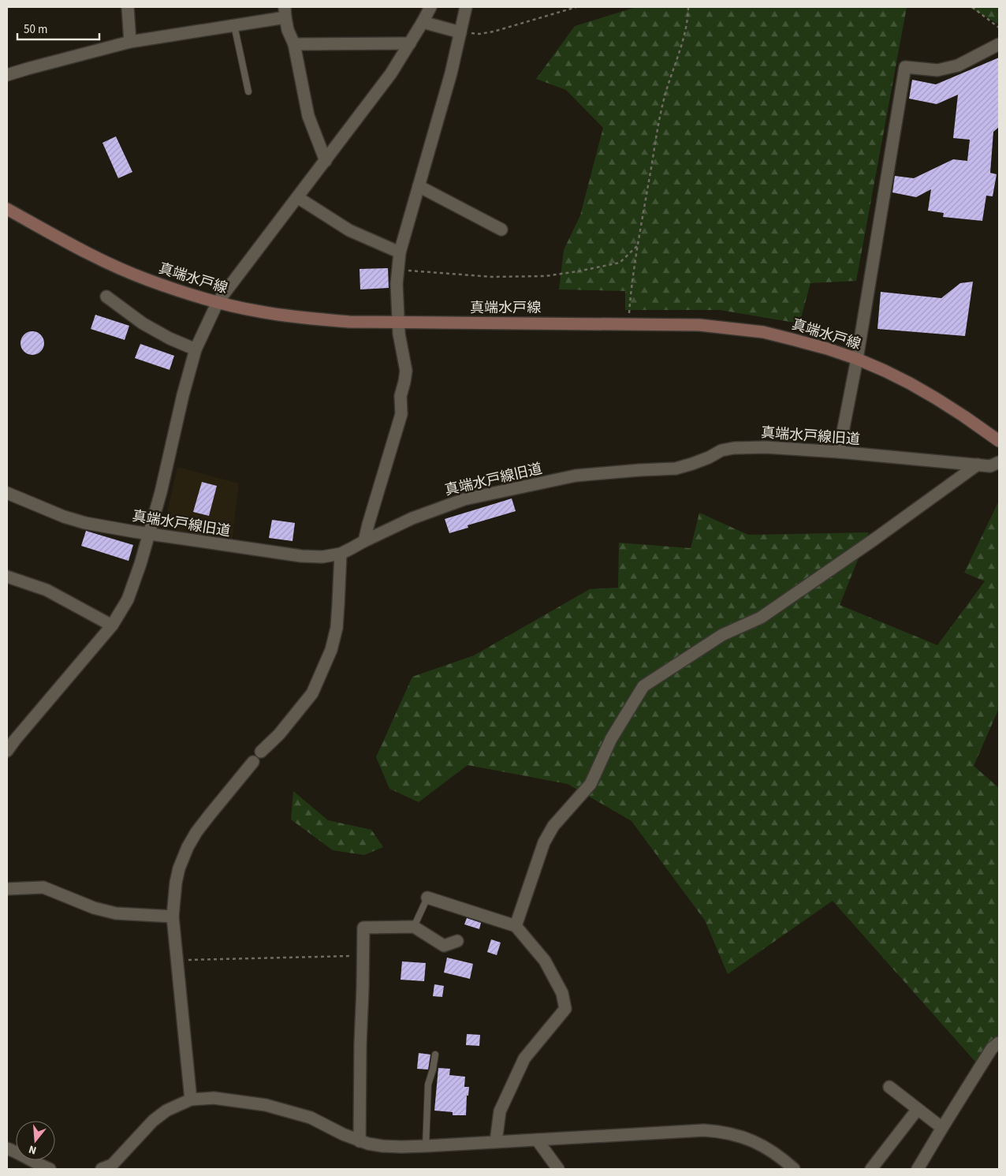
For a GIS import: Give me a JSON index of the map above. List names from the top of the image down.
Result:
{
  "streets": {
    "main road": ["真端水戸線"],
    "street": ["真端水戸線旧道"]
  },
  "scale_bar": "50 m",
  "north": "bottom"
}
